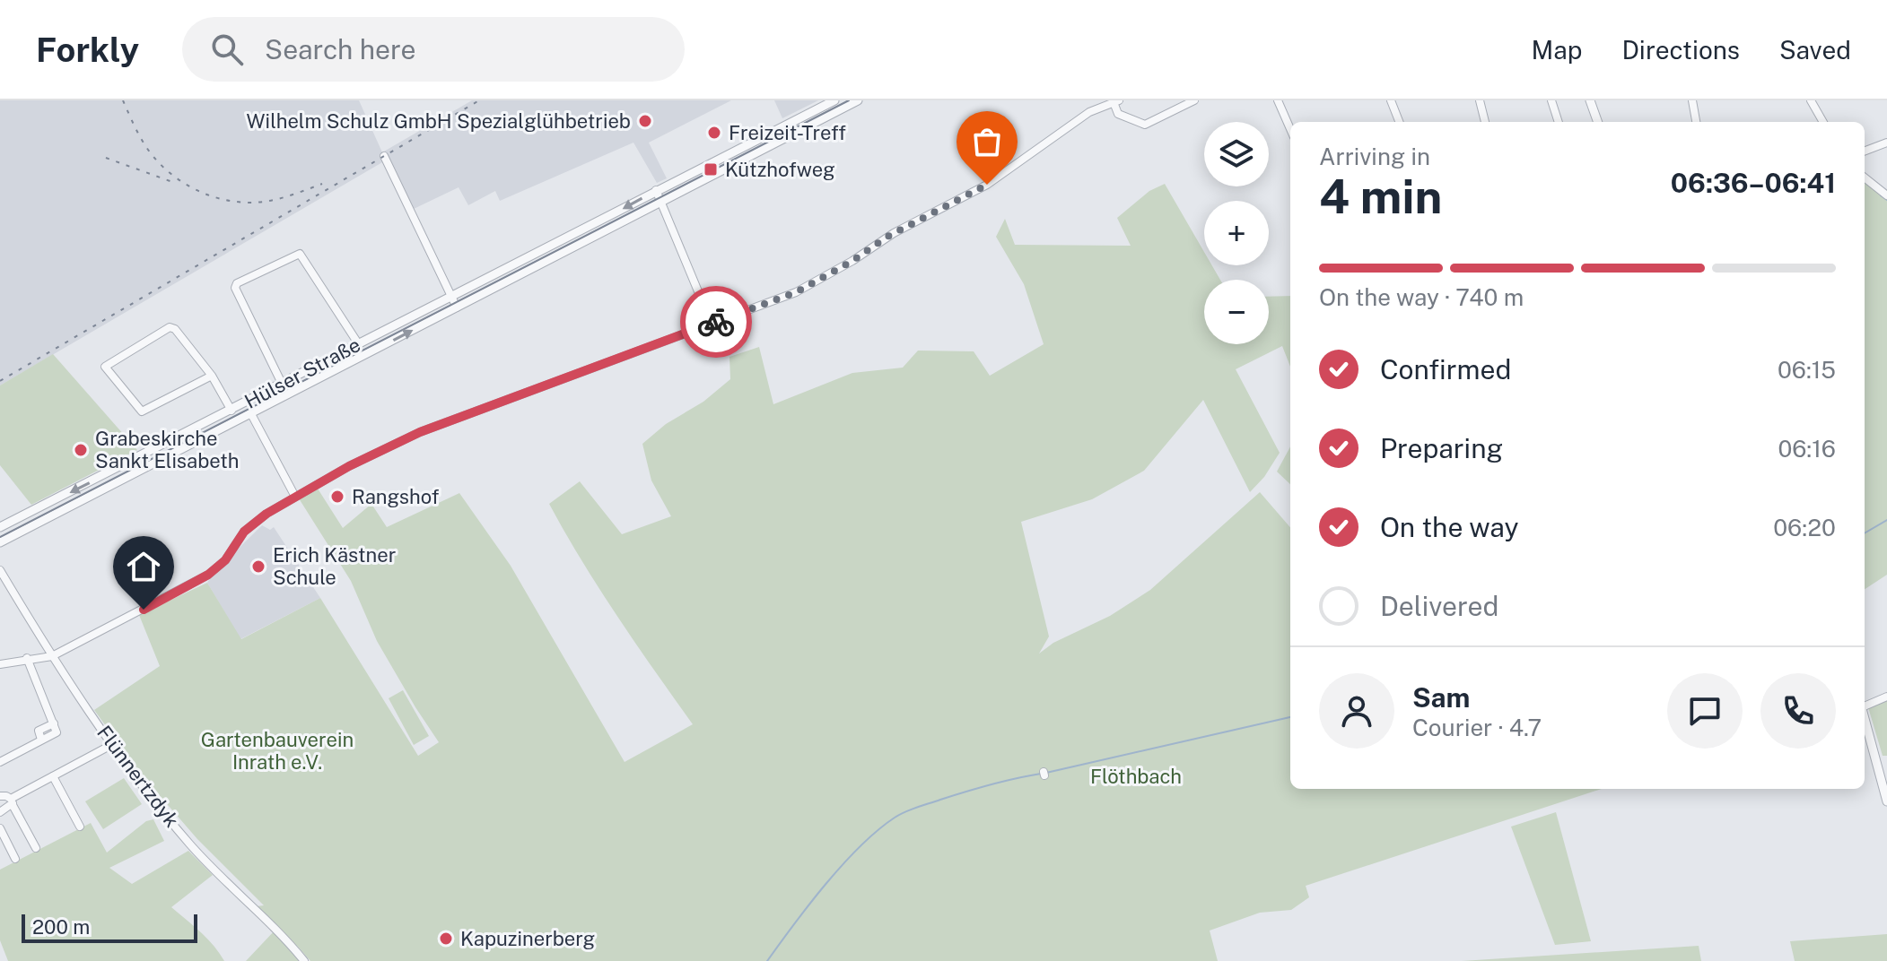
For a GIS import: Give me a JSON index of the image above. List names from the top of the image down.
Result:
{
  "streets": {
    "street": ["Hülser Straße", "Flünnertzdyk"]
  },
  "parks": ["Gartenbauverein Inrath e.V.", "Flöthbach"],
  "places": {
    "other": [
      "Wilhelm Schulz GmbH Spezialglühbetrieb",
      "Freizeit-Treff",
      "Grabeskirche Sankt Elisabeth",
      "Rangshof",
      "Erich Kästner Schule",
      "Kapuzinerberg"
    ],
    "transit": ["Kützhofweg"]
  },
  "scale_bar": "200 m",
  "page": {
    "header": "Forkly",
    "search": "Search here",
    "nav": ["Map", "Directions", "Saved"],
    "map_buttons": ["+", "−"],
    "heading": ["4 min", "Arriving in", "06:36–06:41"],
    "panel": ["Sam", "Courier · 4.7"],
    "bar": "On the way · 740 m",
    "list": [
      ["Confirmed", "06:15"],
      ["Preparing", "06:16"],
      ["On the way", "06:20"],
      "Delivered"
    ],
    "scale": "200 m"
  }
}
